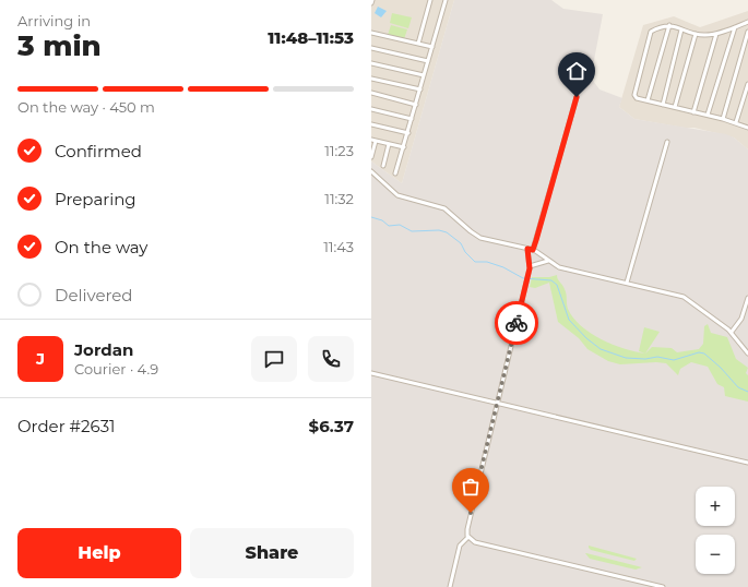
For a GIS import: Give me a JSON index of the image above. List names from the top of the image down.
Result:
{
  "page": {
    "heading": ["3 min", "Arriving in", "11:48–11:53"],
    "panel": [
      "Jordan",
      "Courier · 4.9",
      "Order #2631",
      "$6.37"
    ],
    "bar": "On the way · 450 m",
    "list": [
      ["Confirmed", "11:23"],
      ["Preparing", "11:32"],
      ["On the way", "11:43"],
      "Delivered"
    ],
    "round": "J",
    "map_buttons": ["+", "−"],
    "buttons": ["Help", "Share"]
  }
}
